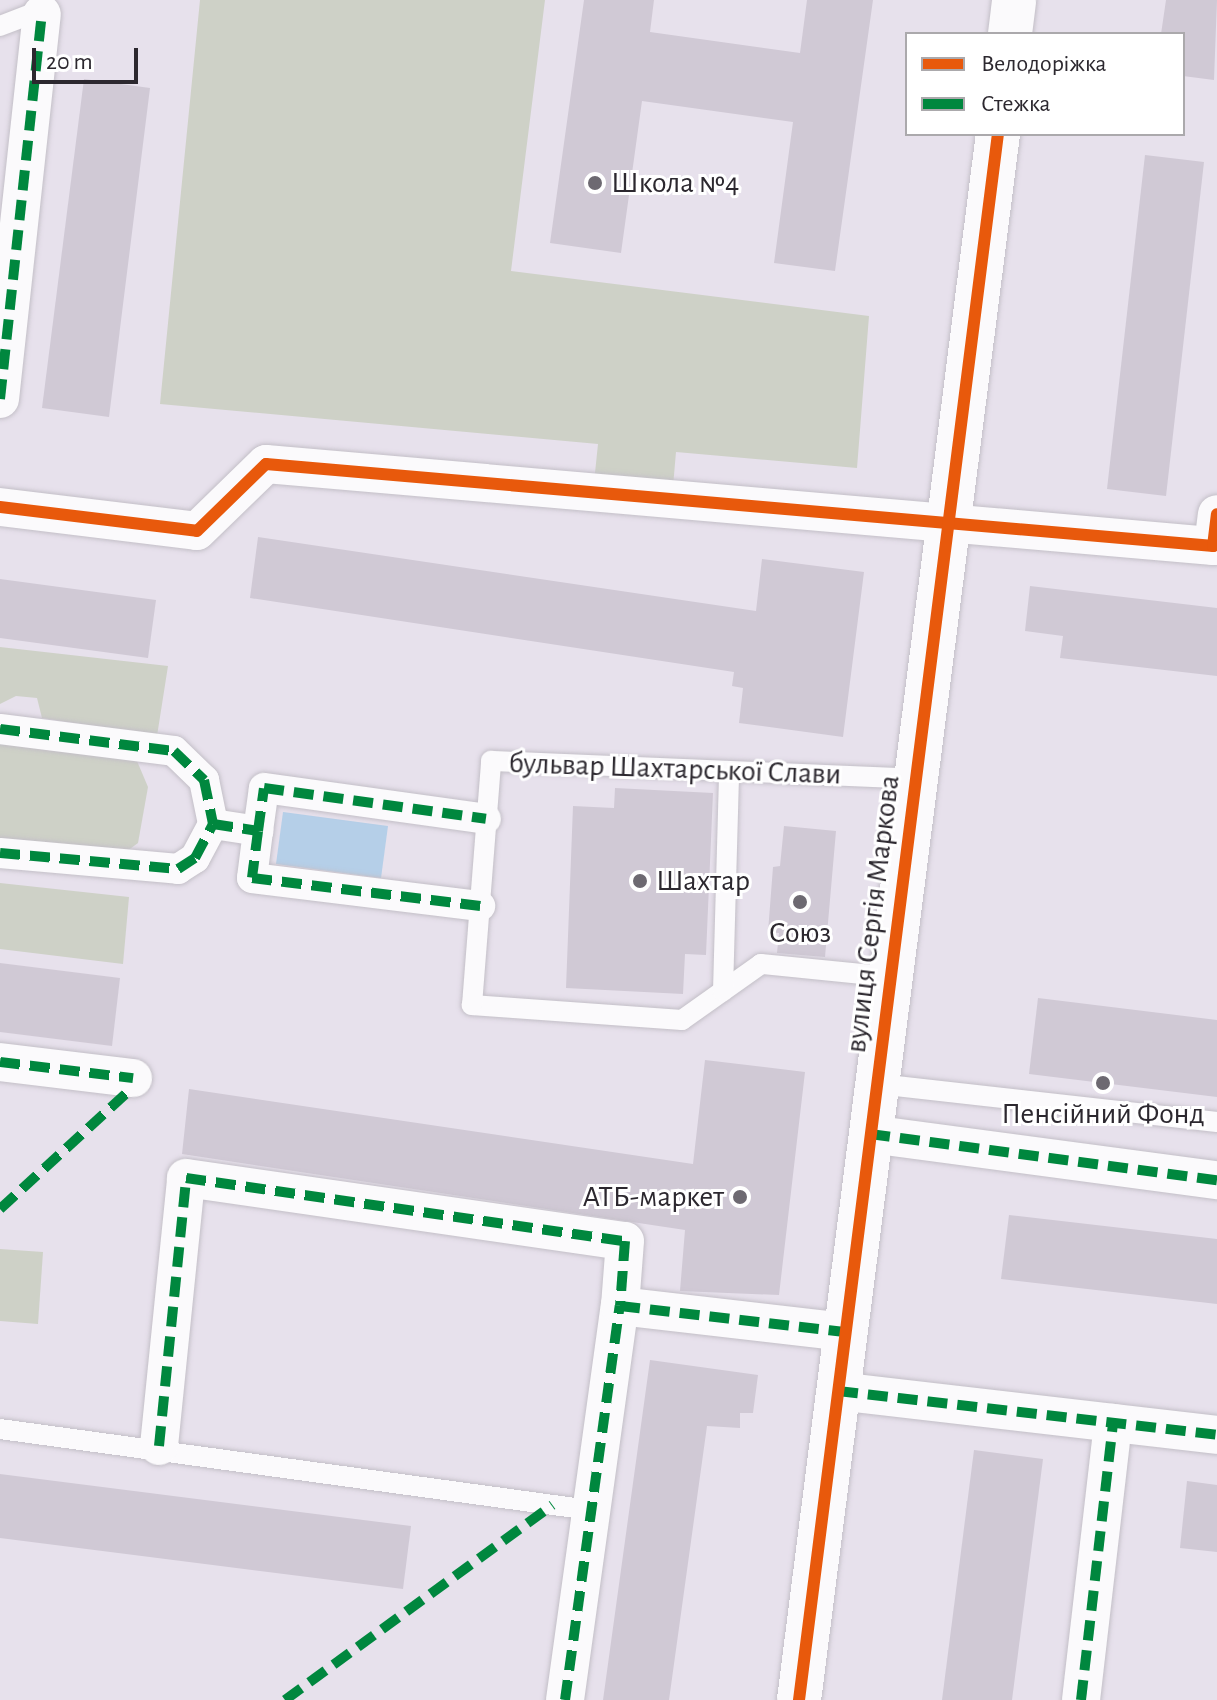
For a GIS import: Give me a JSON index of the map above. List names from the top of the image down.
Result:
{
  "streets": {
    "street": ["бульвар Шахтарської Слави", "вулиця Сергія Маркова"]
  },
  "crossings": [
    ["бульвар Шахтарської Слави", "вулиця Сергія Маркова"]
  ],
  "places": [
    "Школа №4",
    "Шахтар",
    "Союз",
    "Пенсійний Фонд",
    "АТБ-маркет"
  ],
  "legend": ["Велодоріжка", "Стежка"],
  "scale_bar": "20 m"
}
